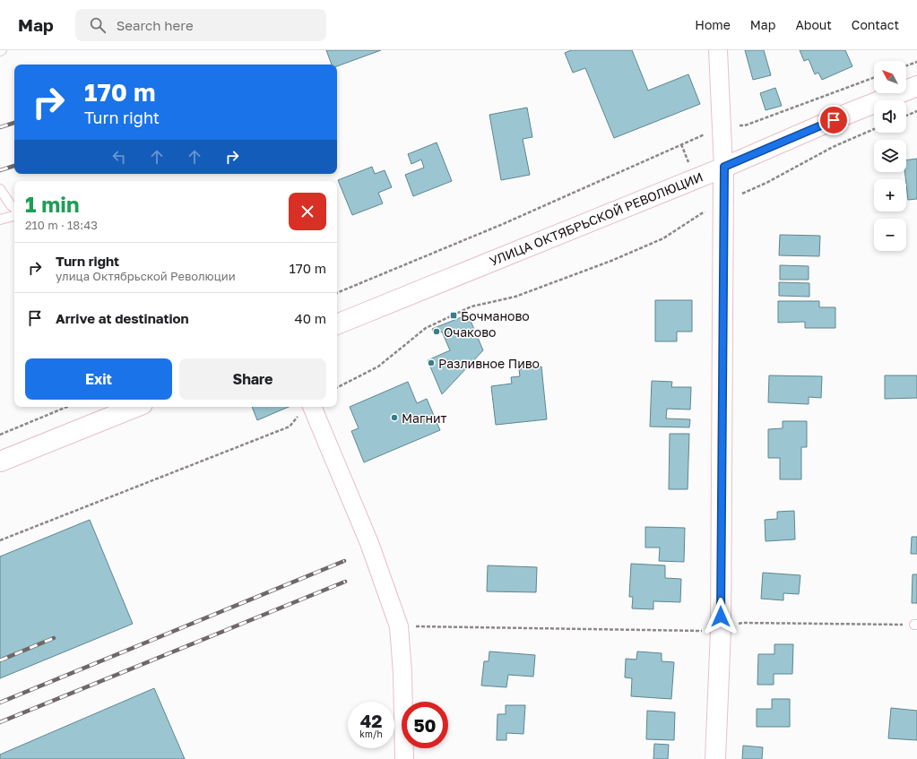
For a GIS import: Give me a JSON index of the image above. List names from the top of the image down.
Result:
{
  "streets": {
    "main road": ["УЛИЦА ОКТЯБРЬСКОЙ РЕВОЛЮЦИИ"]
  },
  "places": {
    "transit": ["Бочманово"],
    "other": ["Очаково", "Разливное Пиво", "Магнит"]
  },
  "north": "top left",
  "page": {
    "header": "Map",
    "search": "Search here",
    "nav": [
      "Home",
      "Map",
      "About",
      "Contact"
    ],
    "map_buttons": ["+", "−"],
    "turn": ["170 m", "Turn right"],
    "heading": ["1 min", "210 m · 18:43"],
    "list": [
      {
        "name": "Turn right",
        "note": "улица Октябрьской Революции",
        "value": "170 m"
      },
      {
        "name": "Arrive at destination",
        "value": "40 m"
      }
    ],
    "buttons": ["Exit", "Share"],
    "speed": "42 km/h",
    "limit": "50"
  }
}
